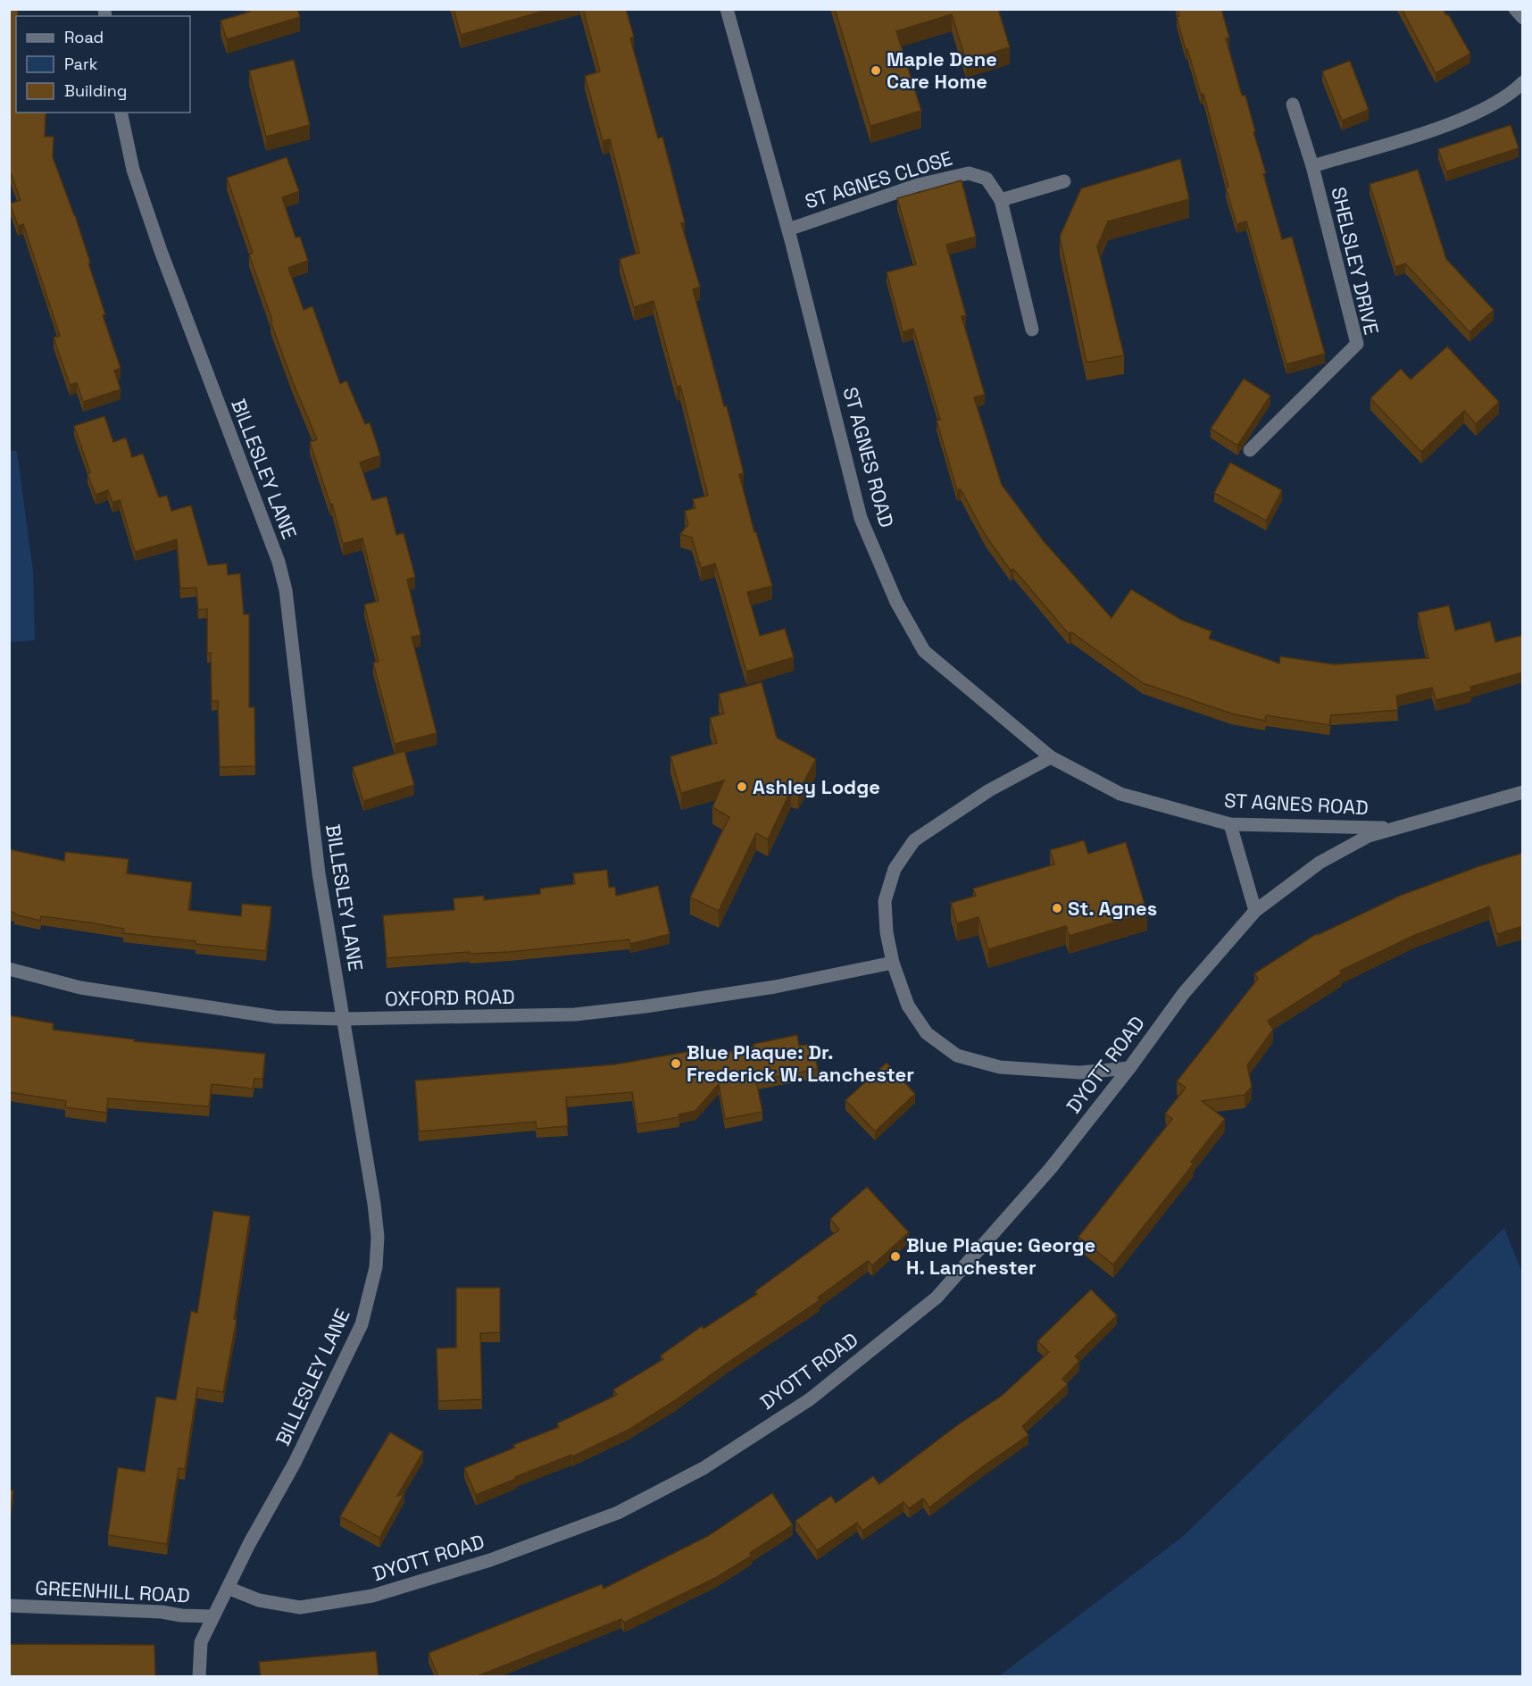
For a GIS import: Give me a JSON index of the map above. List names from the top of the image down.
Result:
{
  "streets": {
    "street": [
      "ST AGNES CLOSE",
      "SHELSLEY DRIVE",
      "ST AGNES ROAD",
      "BILLESLEY LANE",
      "OXFORD ROAD",
      "DYOTT ROAD",
      "GREENHILL ROAD"
    ]
  },
  "crossings": [
    ["ST AGNES CLOSE", "ST AGNES ROAD"],
    ["ST AGNES ROAD", "DYOTT ROAD"],
    ["BILLESLEY LANE", "OXFORD ROAD"],
    ["BILLESLEY LANE", "DYOTT ROAD"],
    ["BILLESLEY LANE", "GREENHILL ROAD"]
  ],
  "places": [
    "Maple Dene Care Home",
    "Ashley Lodge",
    "St. Agnes",
    "Blue Plaque: Dr. Frederick W. Lanchester",
    "Blue Plaque: George H. Lanchester"
  ],
  "legend": ["Road", "Park", "Building"]
}
